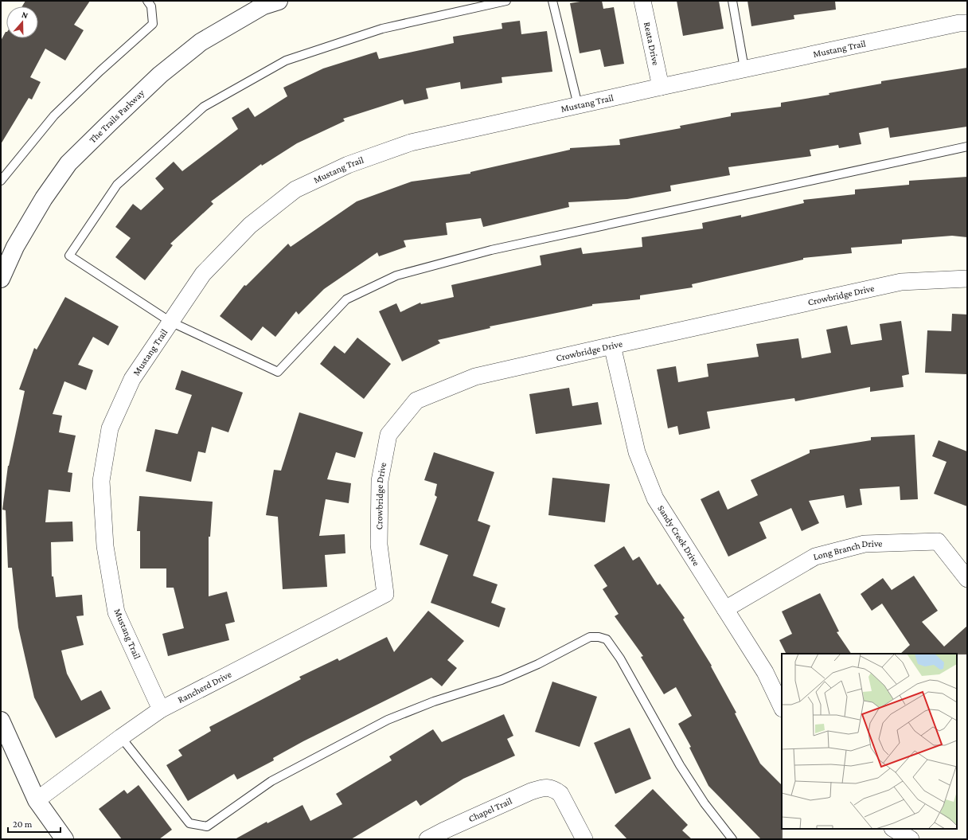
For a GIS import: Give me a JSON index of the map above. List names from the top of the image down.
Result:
{
  "streets": {
    "street": [
      "Reata Drive",
      "Mustang Trail",
      "The Trails Parkway",
      "Crowbridge Drive",
      "Sandy Creek Drive",
      "Long Branch Drive",
      "Rancherd Drive",
      "Chapel Trail"
    ]
  },
  "crossings": [
    ["Reata Drive", "Mustang Trail"],
    ["Mustang Trail", "Rancherd Drive"],
    ["Crowbridge Drive", "Sandy Creek Drive"],
    ["Crowbridge Drive", "Rancherd Drive"],
    ["Sandy Creek Drive", "Long Branch Drive"]
  ],
  "scale_bar": "20 m",
  "north": "top"
}
